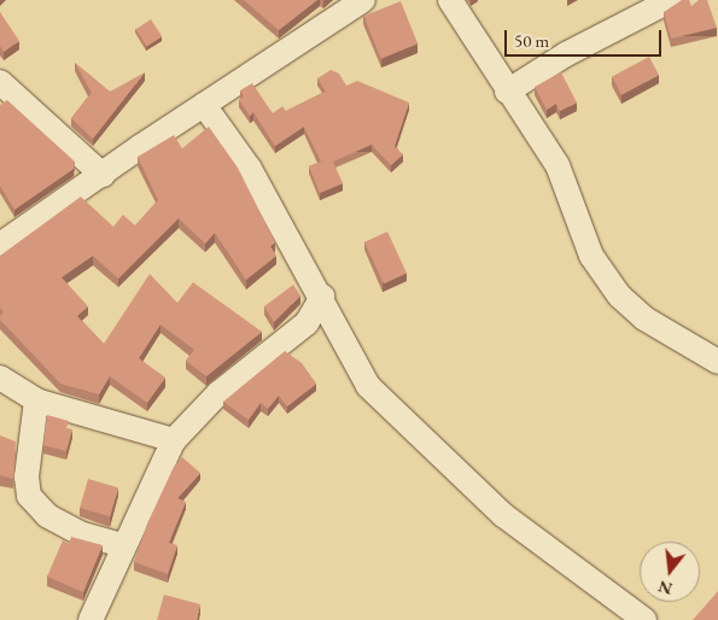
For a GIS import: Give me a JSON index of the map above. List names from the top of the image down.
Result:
{
  "scale_bar": "50 m",
  "north": "bottom"
}
